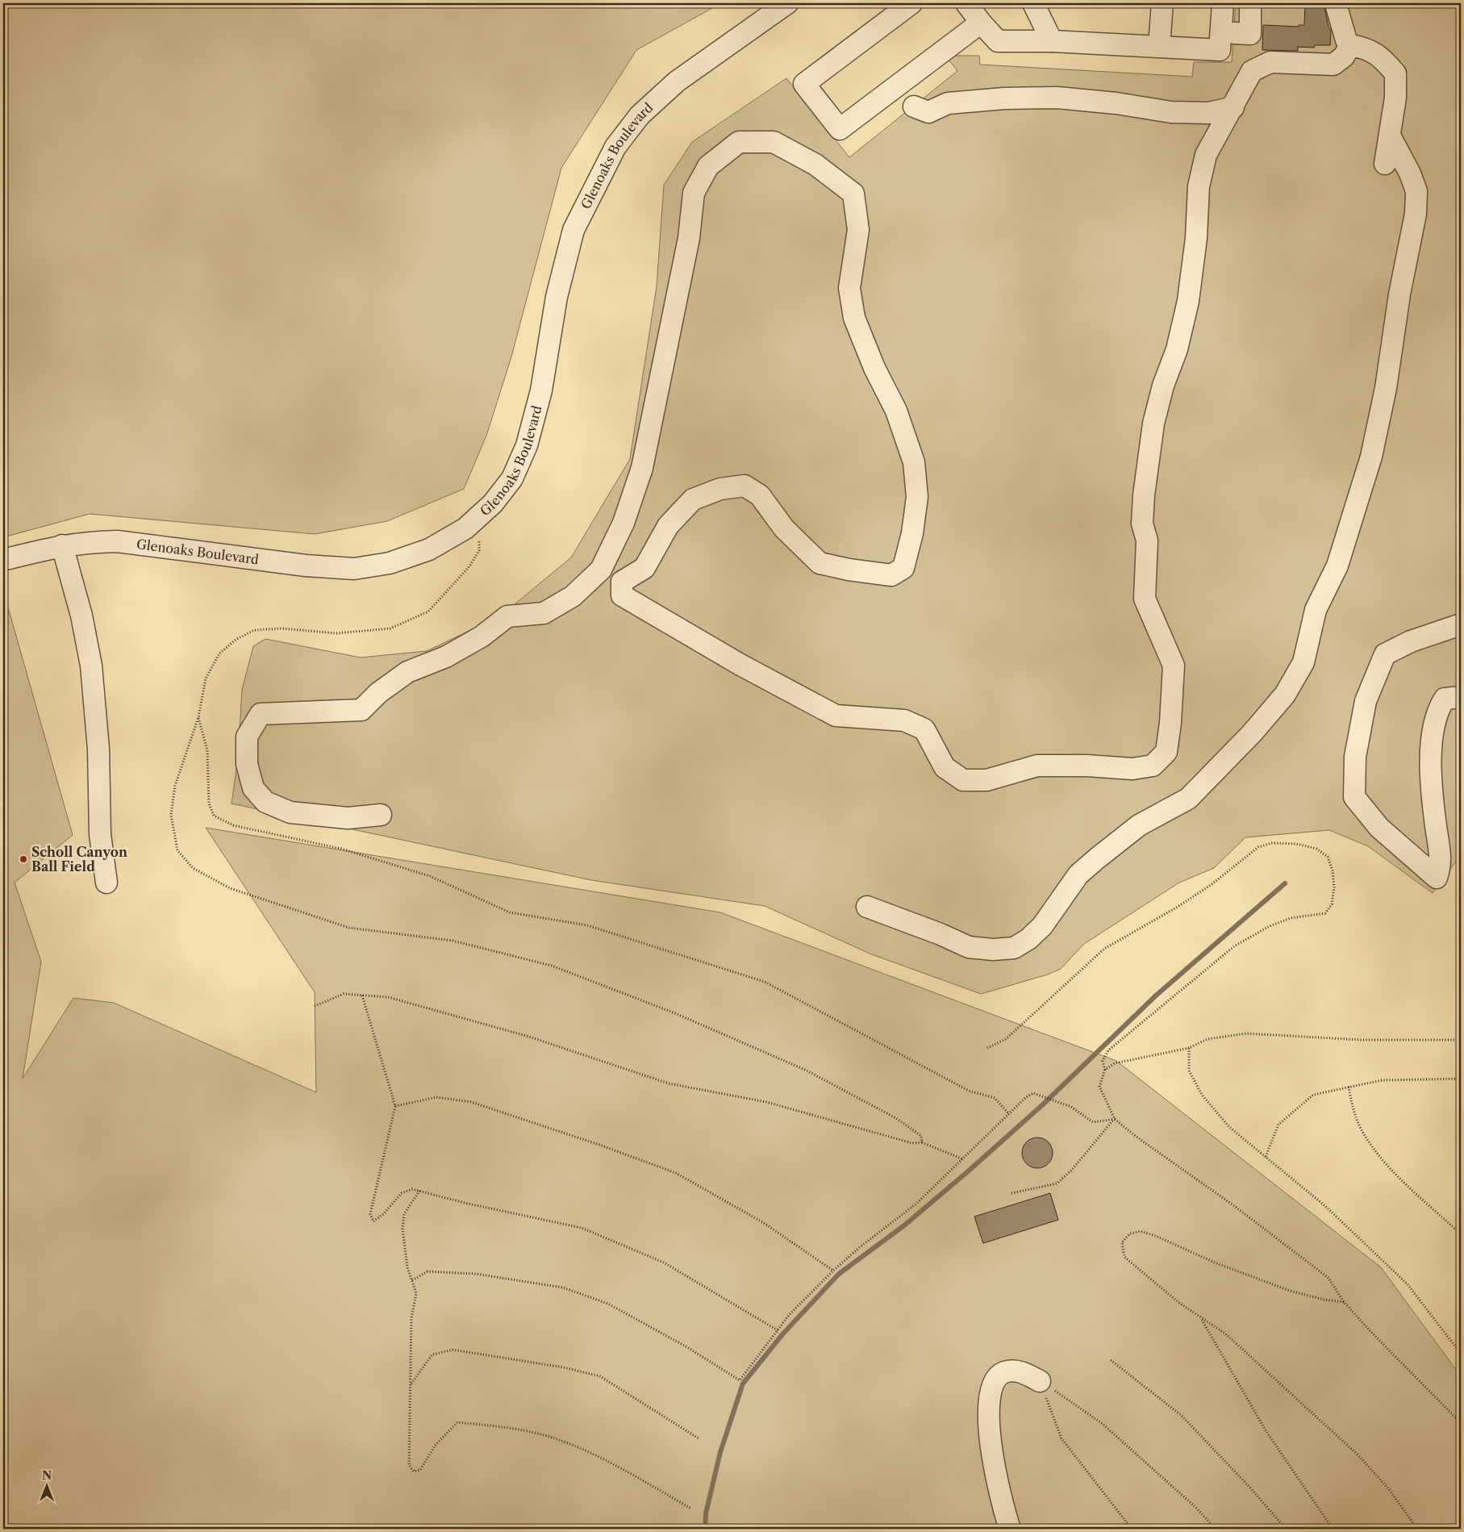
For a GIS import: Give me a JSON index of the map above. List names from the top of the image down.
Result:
{
  "streets": {
    "street": ["Glenoaks Boulevard"]
  },
  "places": ["Scholl Canyon Ball Field"],
  "north": "top"
}
